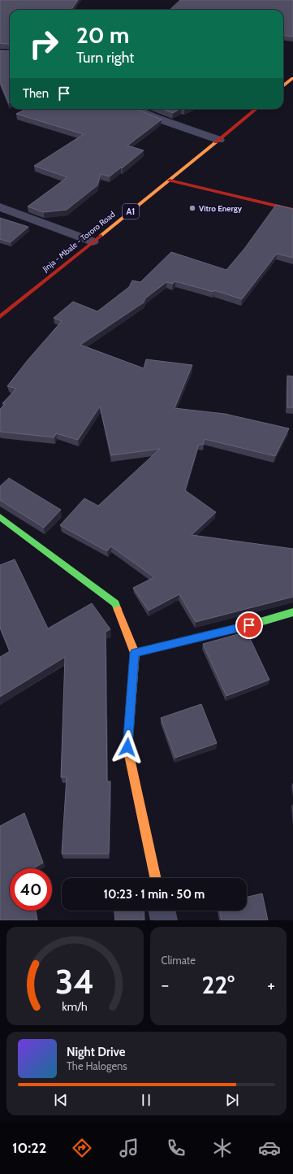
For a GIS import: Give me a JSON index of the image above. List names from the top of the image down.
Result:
{
  "streets": {
    "main road": ["A1", "Jinja - Mbale - Tororo Road"]
  },
  "places": ["Vitro Energy"],
  "page": {
    "turn": ["20 m", "Turn right"],
    "then": "Then",
    "limit": "40",
    "trip": "10:23 · 1 min · 50 m",
    "tile": "Climate",
    "heat": ["−", "22°", "+"],
    "song": ["Night Drive", "The Halogens"],
    "tabs": "10:22",
    "gauge": ["34", "km/h"]
  }
}
